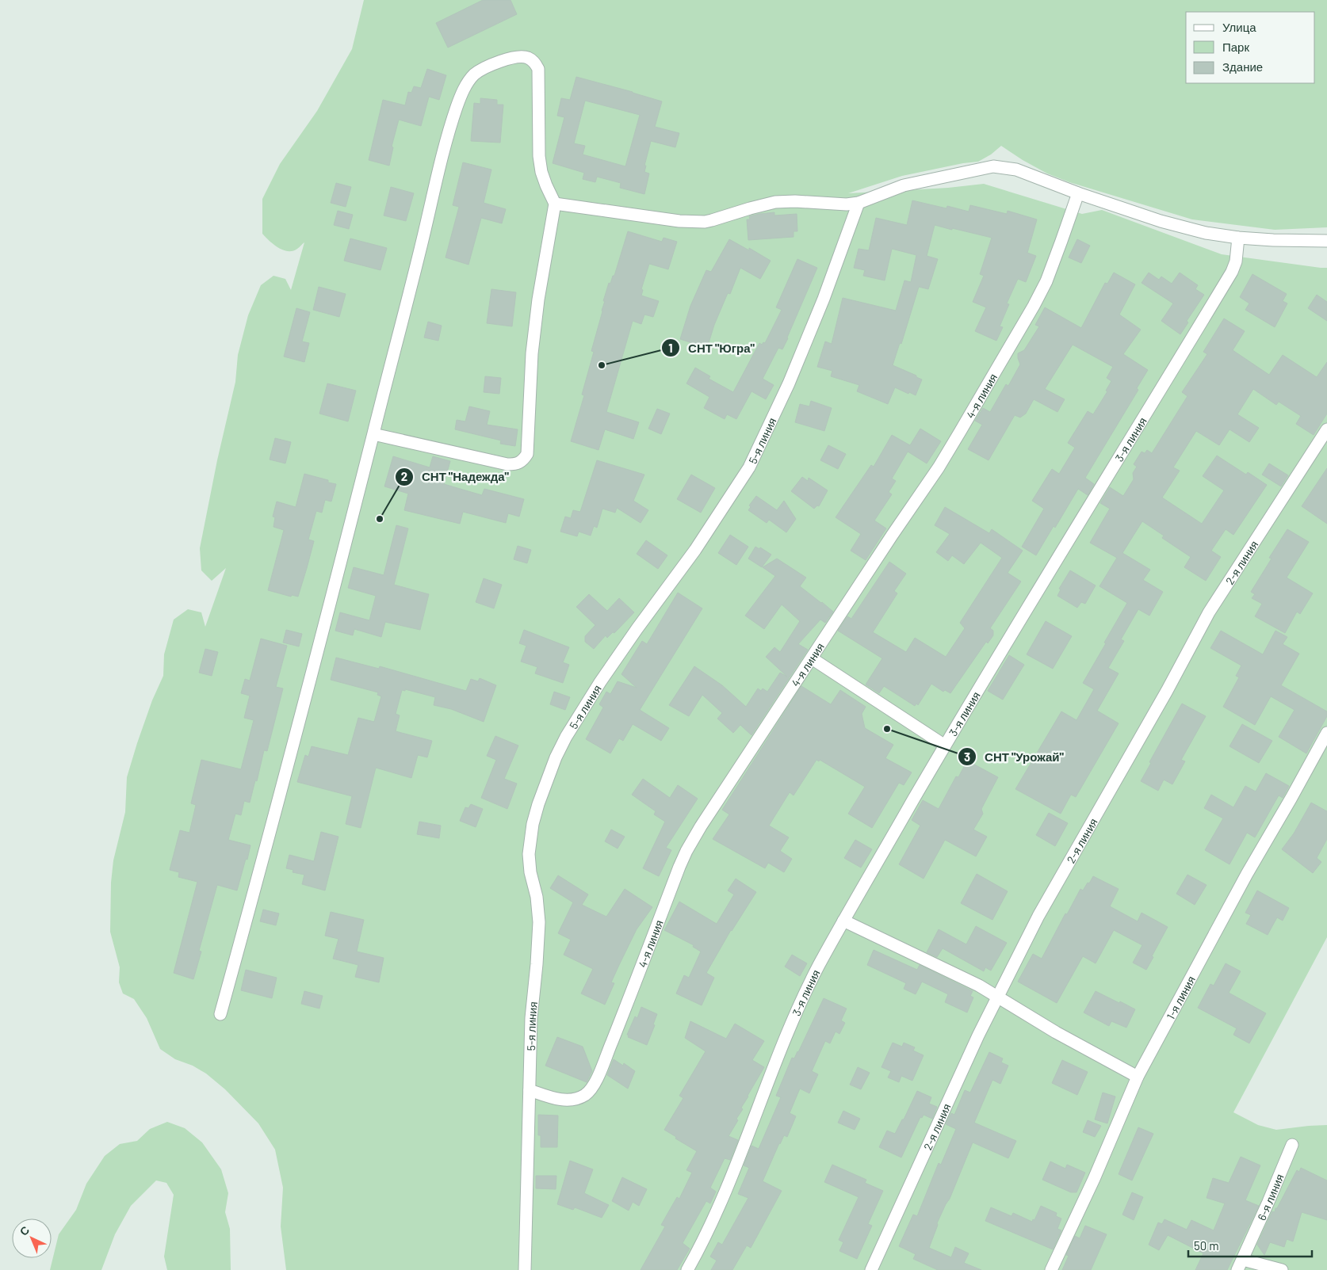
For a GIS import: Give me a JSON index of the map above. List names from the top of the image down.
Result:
{
  "streets": {
    "street": [
      "4-я линия",
      "3-я линия",
      "5-я линия",
      "2-я линия",
      "1-я линия",
      "6-я линия"
    ]
  },
  "crossings": [
    ["4-я линия", "5-я линия"]
  ],
  "places": ["СНТ \"Югра\"", "СНТ \"Надежда\"", "СНТ \"Урожай\""],
  "legend": ["Улица", "Парк", "Здание"],
  "scale_bar": "50 m",
  "north": "top left"
}
